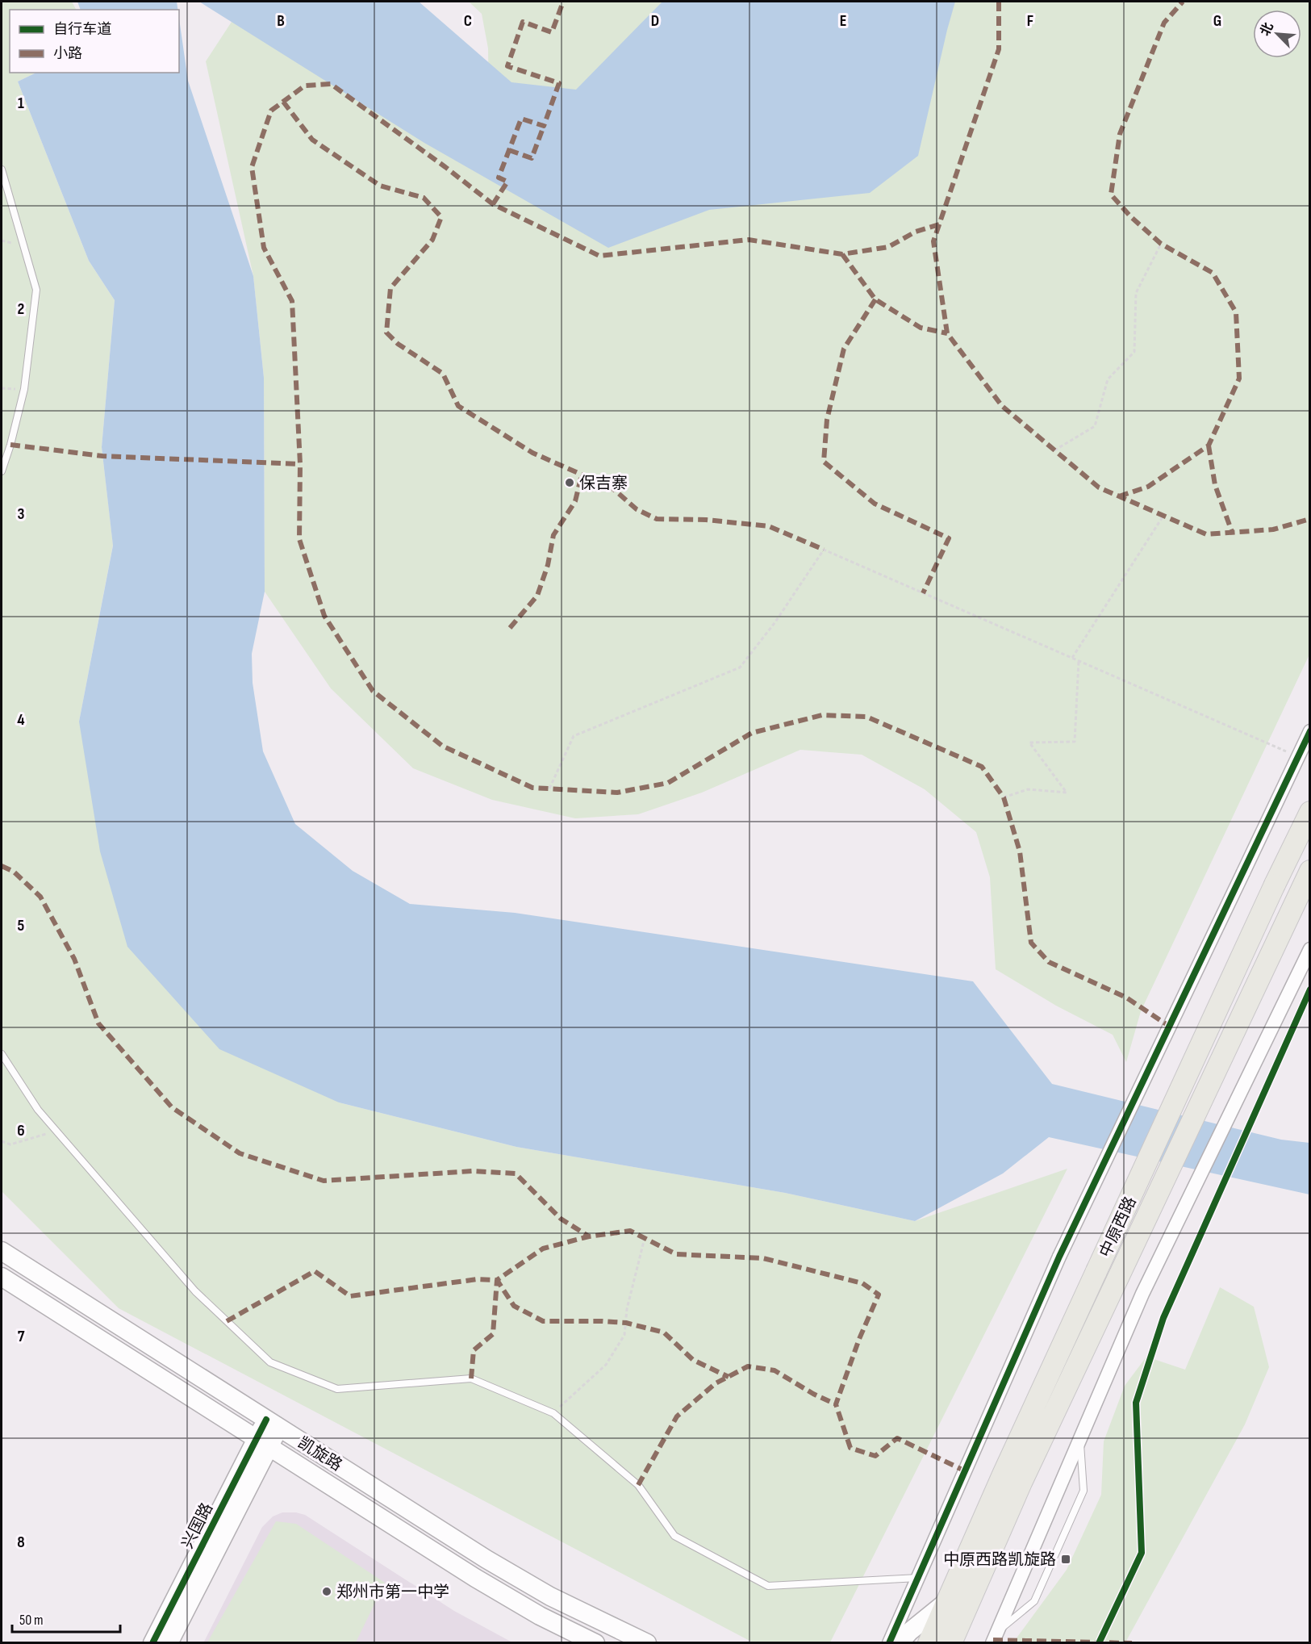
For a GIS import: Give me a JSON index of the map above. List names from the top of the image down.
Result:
{
  "streets": {
    "main road": ["中原西路", "凯旋路", "兴国路"]
  },
  "crossings": [
    ["凯旋路", "兴国路"]
  ],
  "places": {
    "other": ["保吉寨", "郑州市第一中学"],
    "transit": ["中原西路凯旋路"]
  },
  "legend": ["自行车道", "小路"],
  "scale_bar": "50 m",
  "north": "top left",
  "grid": {
    "columns": [
      "B",
      "C",
      "D",
      "E",
      "F",
      "G"
    ],
    "rows": [
      "1",
      "2",
      "3",
      "4",
      "5",
      "6",
      "7",
      "8"
    ]
  }
}
